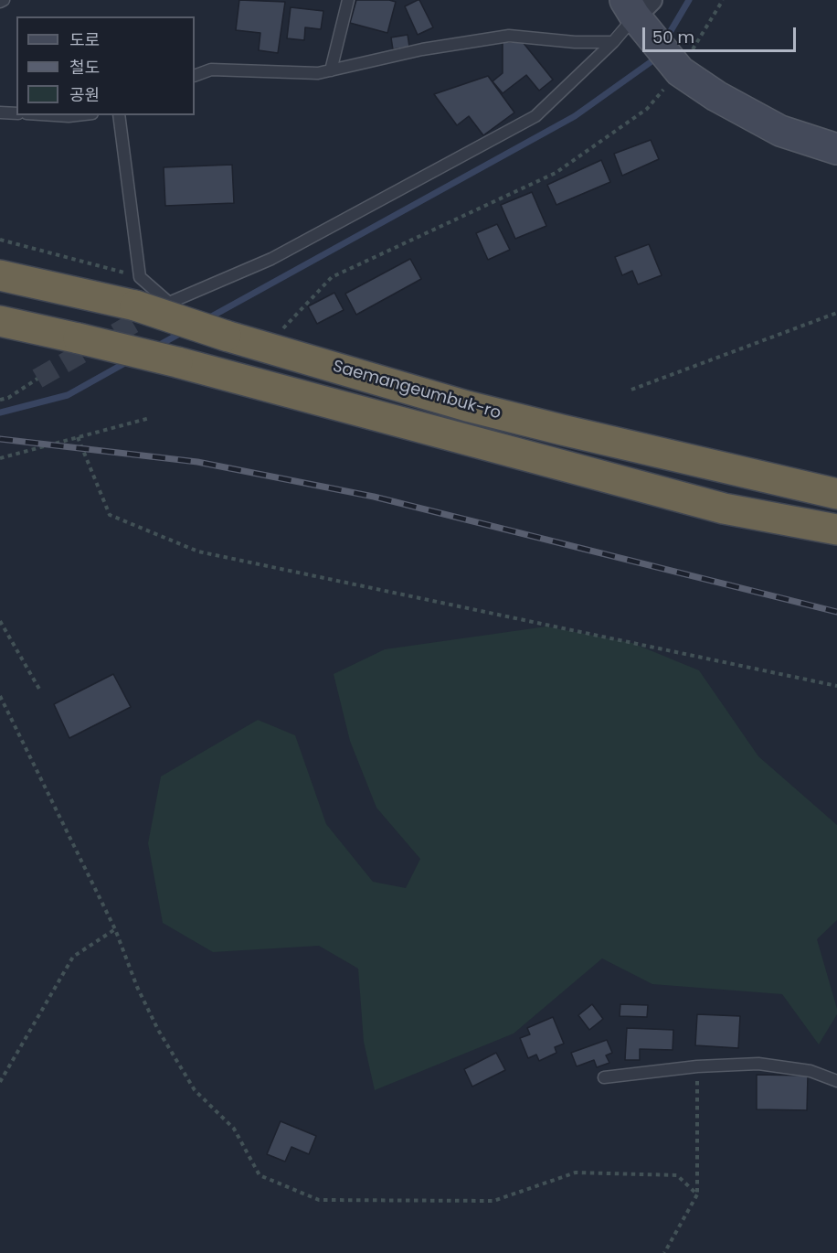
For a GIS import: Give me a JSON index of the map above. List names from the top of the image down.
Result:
{
  "streets": {
    "highway": ["Saemangeumbuk-ro"]
  },
  "legend": ["도로", "철도", "공원"],
  "scale_bar": "50 m"
}
